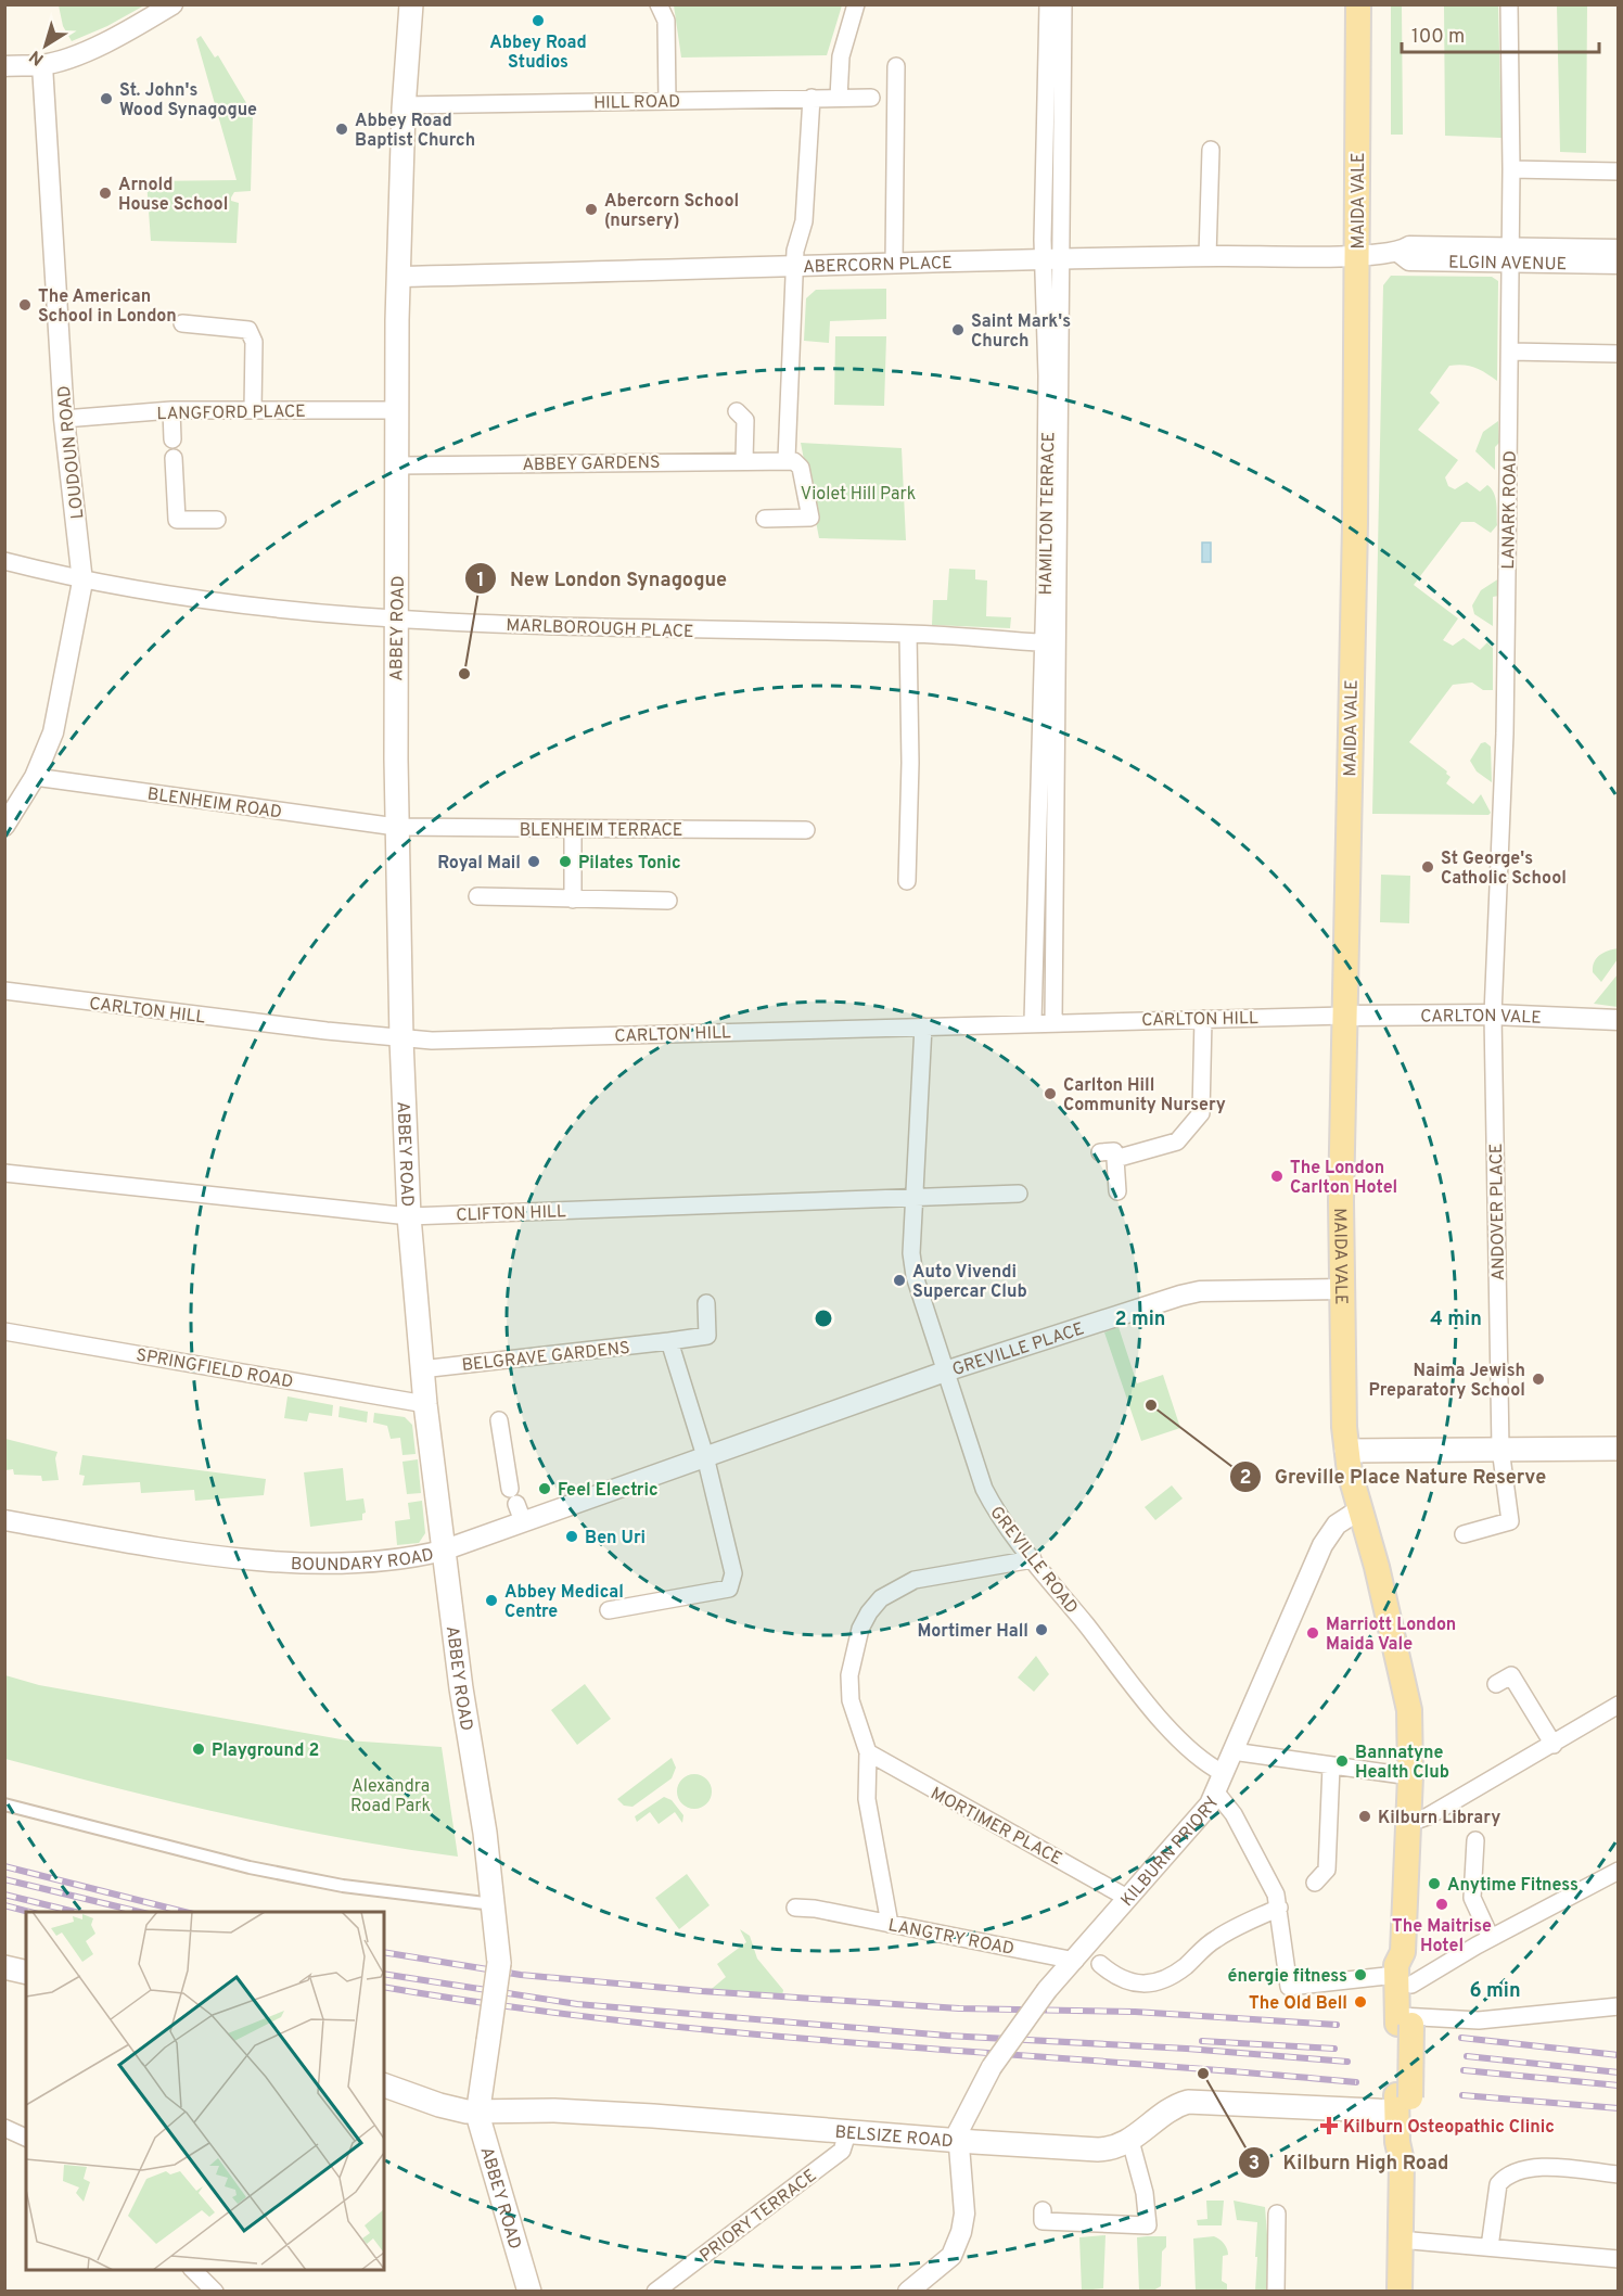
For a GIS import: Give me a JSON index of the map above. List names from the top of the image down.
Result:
{
  "streets": {
    "main road": ["MAIDA VALE", "ABBEY ROAD", "BELSIZE ROAD"],
    "street": [
      "HILL ROAD",
      "ELGIN AVENUE",
      "ABERCORN PLACE",
      "LANGFORD PLACE",
      "LOUDOUN ROAD",
      "ABBEY GARDENS",
      "LANARK ROAD",
      "HAMILTON TERRACE",
      "MARLBOROUGH PLACE",
      "BLENHEIM ROAD",
      "BLENHEIM TERRACE",
      "CARLTON HILL",
      "CARLTON VALE",
      "CLIFTON HILL",
      "ANDOVER PLACE",
      "GREVILLE PLACE",
      "BELGRAVE GARDENS",
      "SPRINGFIELD ROAD",
      "BOUNDARY ROAD",
      "GREVILLE ROAD",
      "MORTIMER PLACE",
      "KILBURN PRIORY",
      "LANGTRY ROAD",
      "PRIORY TERRACE"
    ]
  },
  "crossings": [
    ["HILL ROAD", "ABBEY ROAD"],
    ["MAIDA VALE", "ELGIN AVENUE"],
    ["MAIDA VALE", "ABERCORN PLACE"],
    ["MAIDA VALE", "CARLTON HILL"],
    ["MAIDA VALE", "CARLTON VALE"],
    ["MAIDA VALE", "GREVILLE PLACE"],
    ["MAIDA VALE", "GREVILLE ROAD"],
    ["MAIDA VALE", "KILBURN PRIORY"],
    ["MAIDA VALE", "BELSIZE ROAD"],
    ["ELGIN AVENUE", "ABERCORN PLACE"],
    ["ELGIN AVENUE", "LANARK ROAD"],
    ["ABERCORN PLACE", "HAMILTON TERRACE"],
    ["ABERCORN PLACE", "ABBEY ROAD"],
    ["LANGFORD PLACE", "LOUDOUN ROAD"],
    ["LANGFORD PLACE", "ABBEY ROAD"],
    ["LOUDOUN ROAD", "MARLBOROUGH PLACE"],
    ["LOUDOUN ROAD", "BLENHEIM ROAD"],
    ["ABBEY GARDENS", "ABBEY ROAD"],
    ["LANARK ROAD", "CARLTON VALE"],
    ["LANARK ROAD", "ANDOVER PLACE"],
    ["HAMILTON TERRACE", "MARLBOROUGH PLACE"],
    ["HAMILTON TERRACE", "CARLTON HILL"],
    ["MARLBOROUGH PLACE", "ABBEY ROAD"],
    ["ABBEY ROAD", "BLENHEIM ROAD"],
    ["ABBEY ROAD", "BLENHEIM TERRACE"],
    ["ABBEY ROAD", "CARLTON HILL"],
    ["ABBEY ROAD", "CLIFTON HILL"],
    ["ABBEY ROAD", "BELGRAVE GARDENS"],
    ["ABBEY ROAD", "SPRINGFIELD ROAD"],
    ["ABBEY ROAD", "BOUNDARY ROAD"],
    ["ABBEY ROAD", "BELSIZE ROAD"],
    ["BLENHEIM ROAD", "BLENHEIM TERRACE"],
    ["CARLTON HILL", "CARLTON VALE"],
    ["CARLTON HILL", "GREVILLE ROAD"],
    ["CARLTON VALE", "ANDOVER PLACE"],
    ["CLIFTON HILL", "GREVILLE ROAD"],
    ["GREVILLE PLACE", "BOUNDARY ROAD"],
    ["GREVILLE PLACE", "GREVILLE ROAD"],
    ["GREVILLE ROAD", "KILBURN PRIORY"],
    ["MORTIMER PLACE", "KILBURN PRIORY"],
    ["KILBURN PRIORY", "LANGTRY ROAD"],
    ["KILBURN PRIORY", "BELSIZE ROAD"],
    ["BELSIZE ROAD", "PRIORY TERRACE"]
  ],
  "parks": ["Violet Hill Park", "Alexandra Road Park"],
  "places": {
    "other": [
      "Abbey Road Studios",
      "St. John's Wood Synagogue",
      "Abbey Road Baptist Church",
      "Arnold House School",
      "Abercorn School (nursery)",
      "The American School in London",
      "Saint Mark's Church",
      "New London Synagogue",
      "Royal Mail",
      "Pilates Tonic",
      "St George's Catholic School",
      "Carlton Hill Community Nursery",
      "The London Carlton Hotel",
      "Auto Vivendi Supercar Club",
      "Naima Jewish Preparatory School",
      "Greville Place Nature Reserve",
      "Feel Electric",
      "Ben Uri",
      "Abbey Medical Centre",
      "Mortimer Hall",
      "Marriott London Maida Vale",
      "Playground 2",
      "Bannatyne Health Club",
      "Kilburn Library",
      "Anytime Fitness",
      "The Maitrise Hotel",
      "énergie fitness",
      "The Old Bell",
      "Kilburn High Road"
    ],
    "health": ["Kilburn Osteopathic Clinic"]
  },
  "scale_bar": "100 m",
  "north": "bottom left",
  "rings": ["2 min", "4 min", "6 min"]
}
